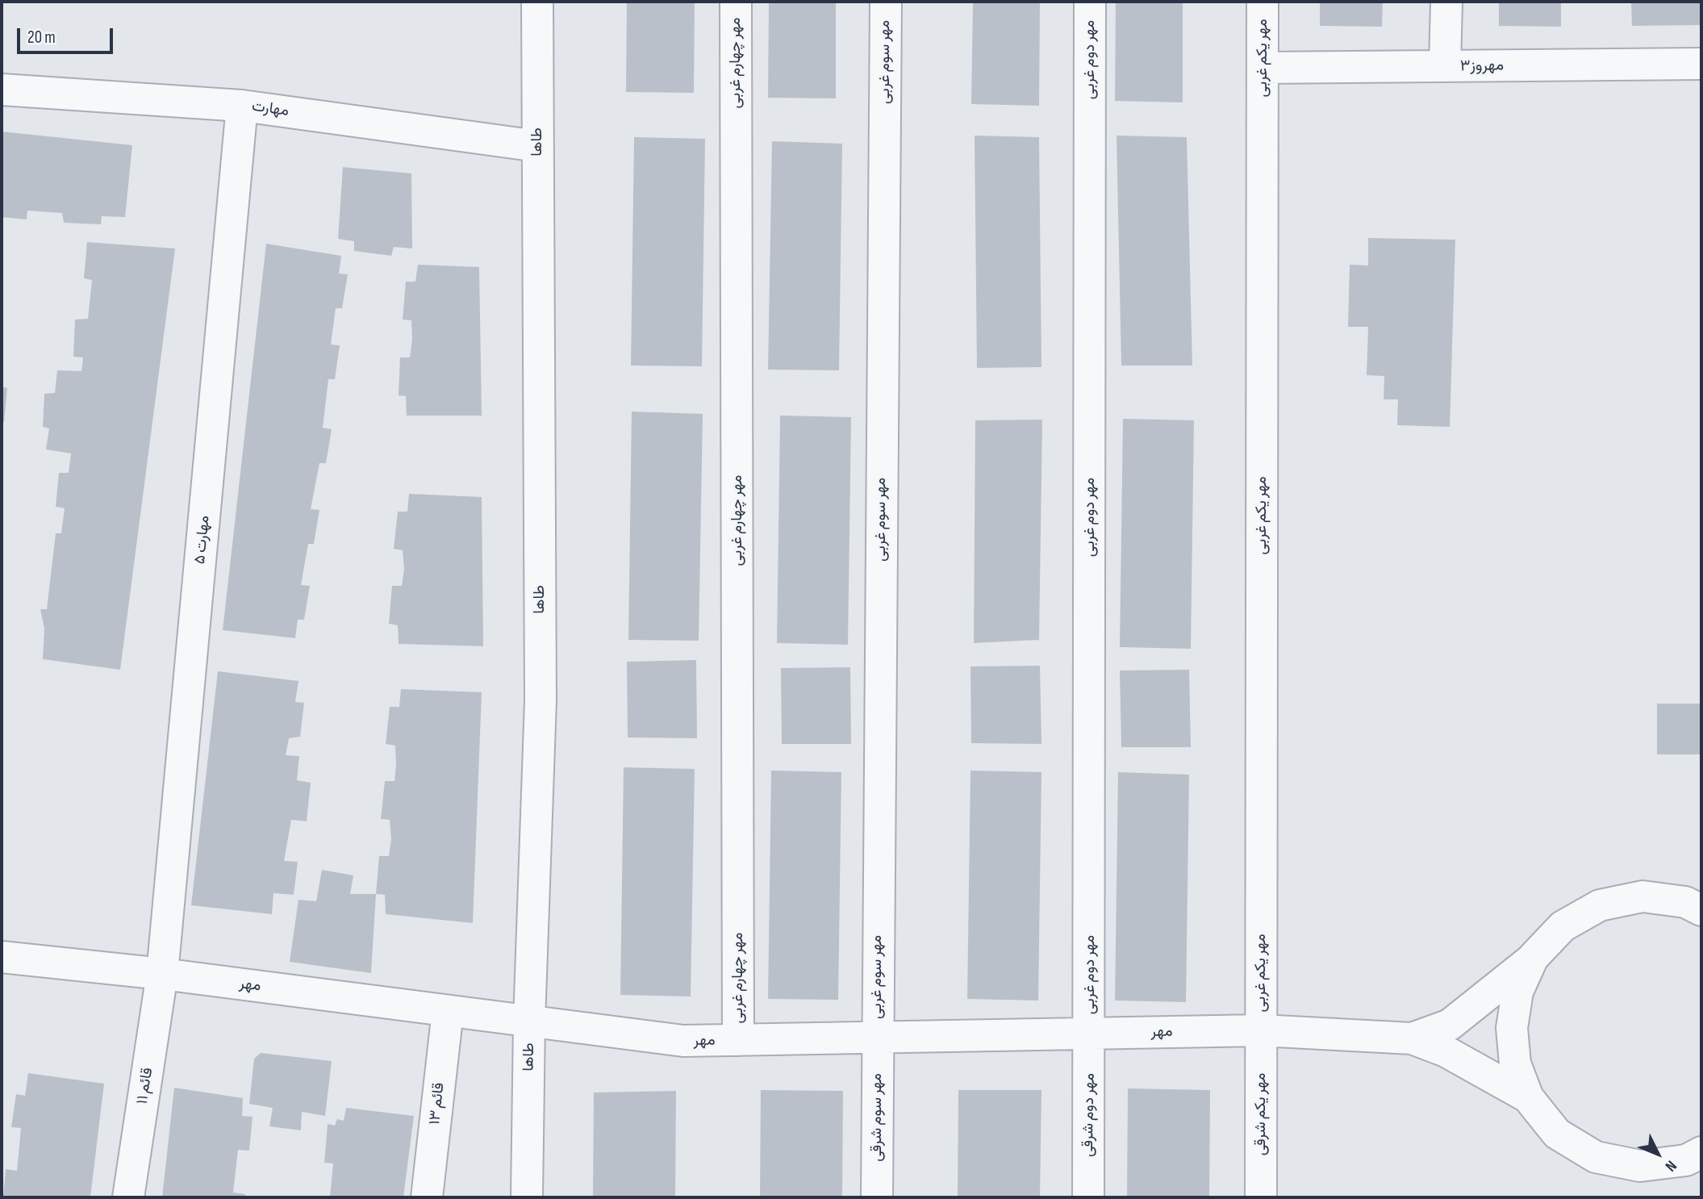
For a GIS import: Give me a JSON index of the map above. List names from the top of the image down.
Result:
{
  "streets": {
    "street": [
      "مهر یکم غربی",
      "مهر دوم غربی",
      "مهر سوم غربی",
      "مهر چهارم غربی",
      "مهروز۳",
      "مهارت",
      "طاها",
      "مهارت ۵",
      "مهر",
      "قائم ۱۱",
      "قائم ۱۳",
      "مهر یکم شرقی",
      "مهر دوم شرقی",
      "مهر سوم شرقی"
    ]
  },
  "crossings": [
    ["مهر یکم غربی", "مهروز۳"],
    ["مهر یکم غربی", "مهر"],
    ["مهر یکم غربی", "مهر یکم شرقی"],
    ["مهر دوم غربی", "مهر"],
    ["مهر دوم غربی", "مهر دوم شرقی"],
    ["مهر سوم غربی", "مهر"],
    ["مهر سوم غربی", "مهر سوم شرقی"],
    ["مهر چهارم غربی", "مهر"],
    ["مهارت", "طاها"],
    ["مهارت", "مهارت ۵"],
    ["طاها", "مهر"],
    ["مهارت ۵", "مهر"],
    ["مهارت ۵", "قائم ۱۱"],
    ["مهر", "قائم ۱۱"],
    ["مهر", "قائم ۱۳"],
    ["مهر", "مهر یکم شرقی"],
    ["مهر", "مهر دوم شرقی"],
    ["مهر", "مهر سوم شرقی"]
  ],
  "scale_bar": "20 m",
  "north": "bottom right"
}
